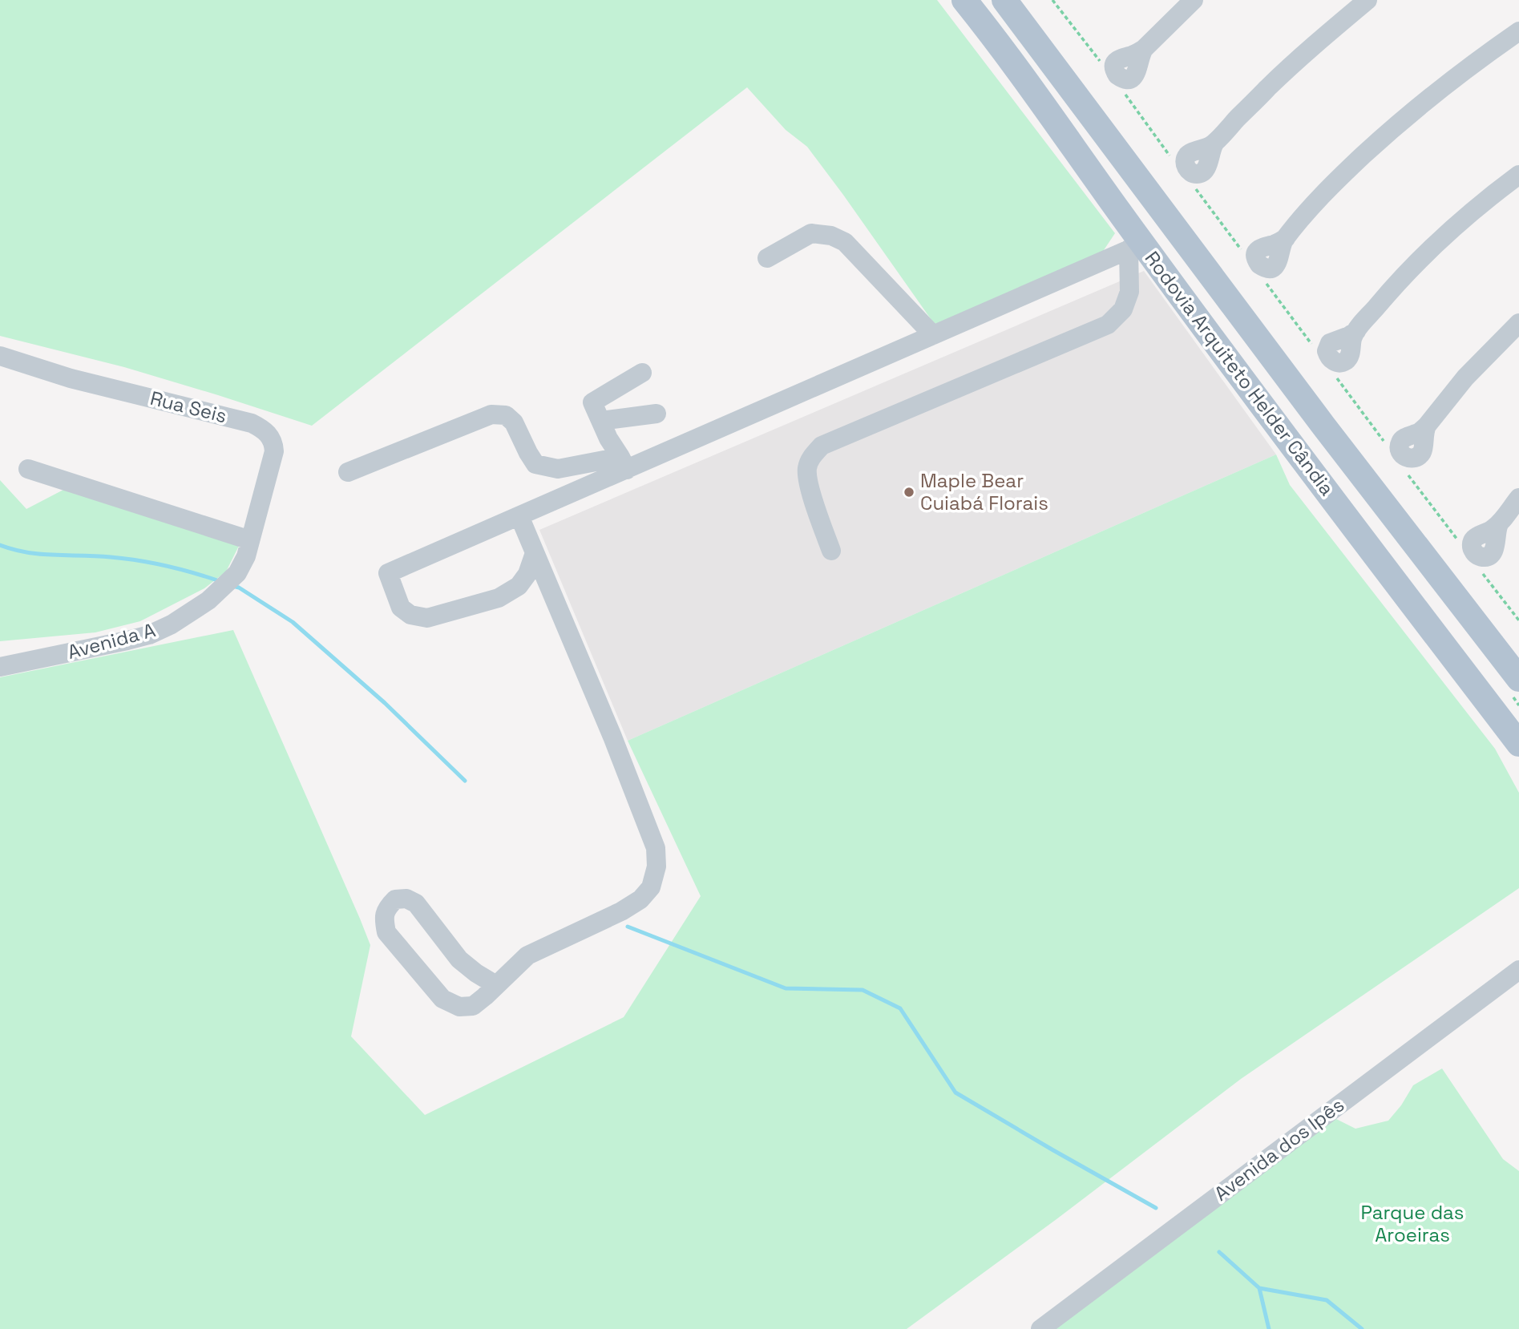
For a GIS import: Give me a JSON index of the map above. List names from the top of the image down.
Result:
{
  "streets": {
    "main road": ["Rodovia Arquiteto Helder Cândia"],
    "street": ["Rua Seis", "Avenida A", "Avenida dos Ipês"]
  },
  "crossings": [
    ["Rua Seis", "Avenida A"]
  ],
  "parks": ["Parque das Aroeiras"],
  "places": ["Maple Bear Cuiabá Florais"]
}
